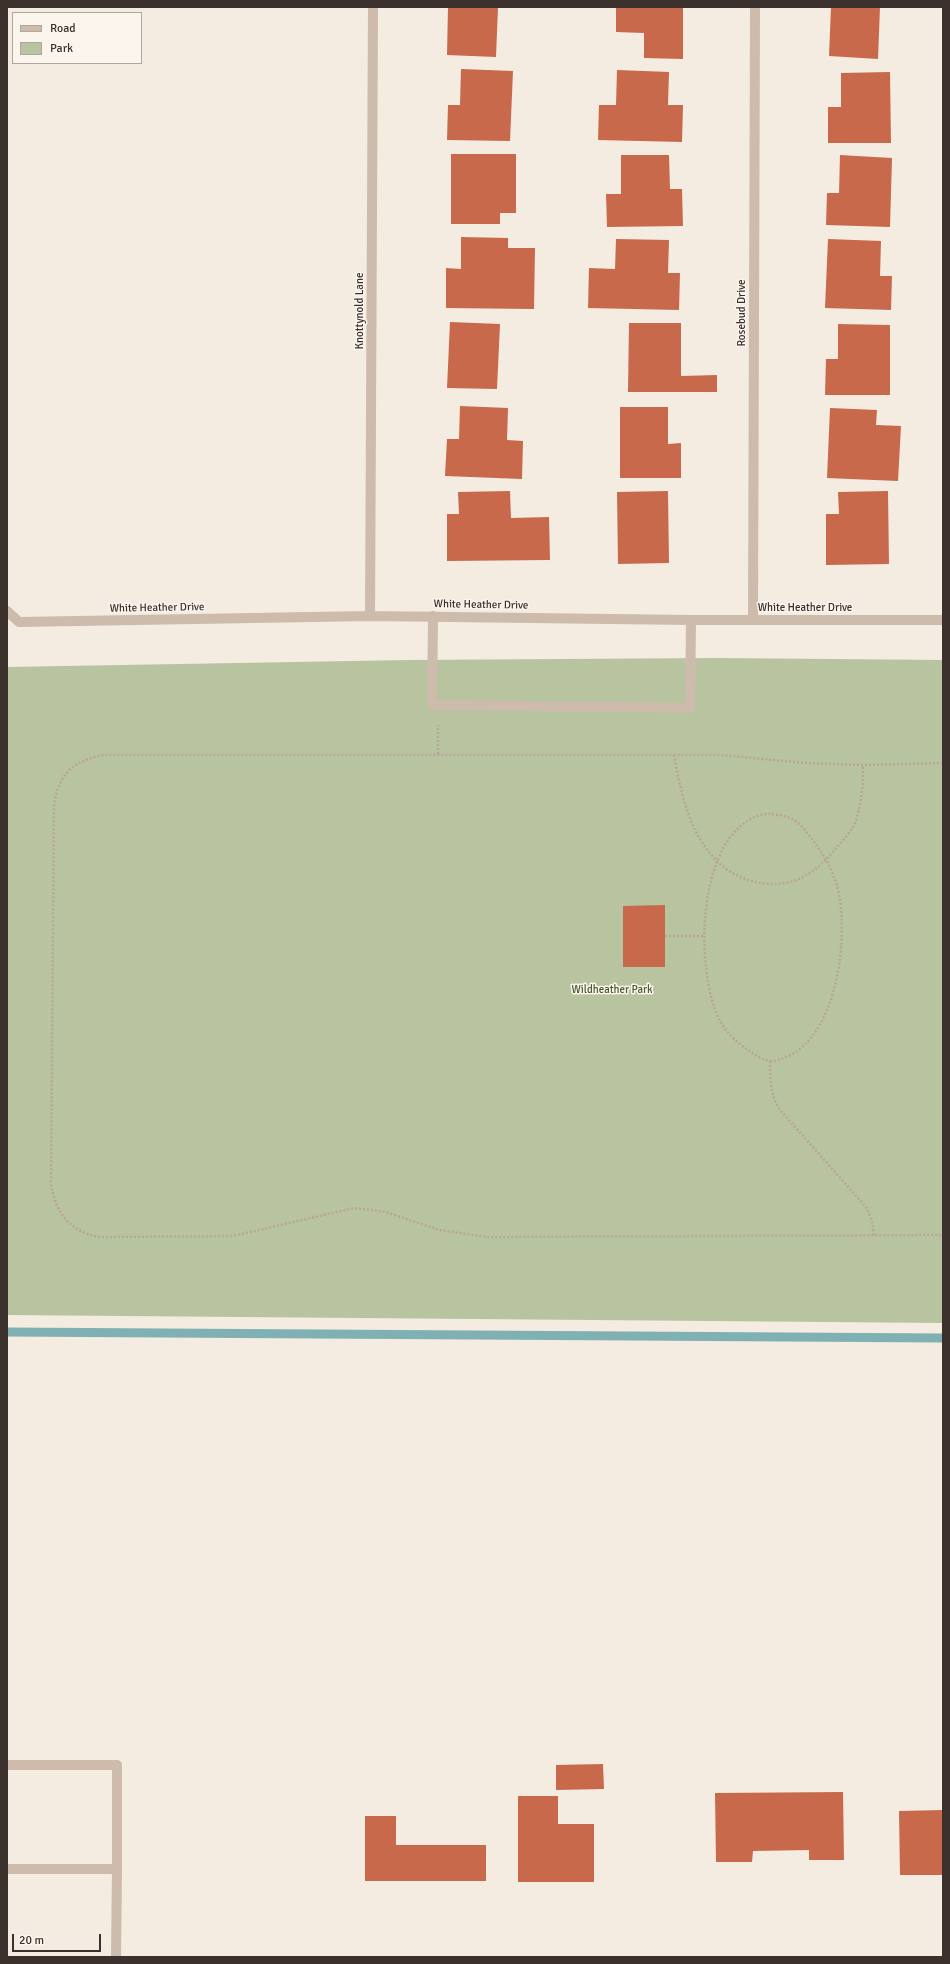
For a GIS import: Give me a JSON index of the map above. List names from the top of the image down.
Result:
{
  "streets": {
    "street": ["Knottynold Lane", "Rosebud Drive", "White Heather Drive"]
  },
  "crossings": [
    ["Knottynold Lane", "White Heather Drive"],
    ["Rosebud Drive", "White Heather Drive"]
  ],
  "parks": ["Wildheather Park"],
  "legend": ["Road", "Park"],
  "scale_bar": "20 m"
}
